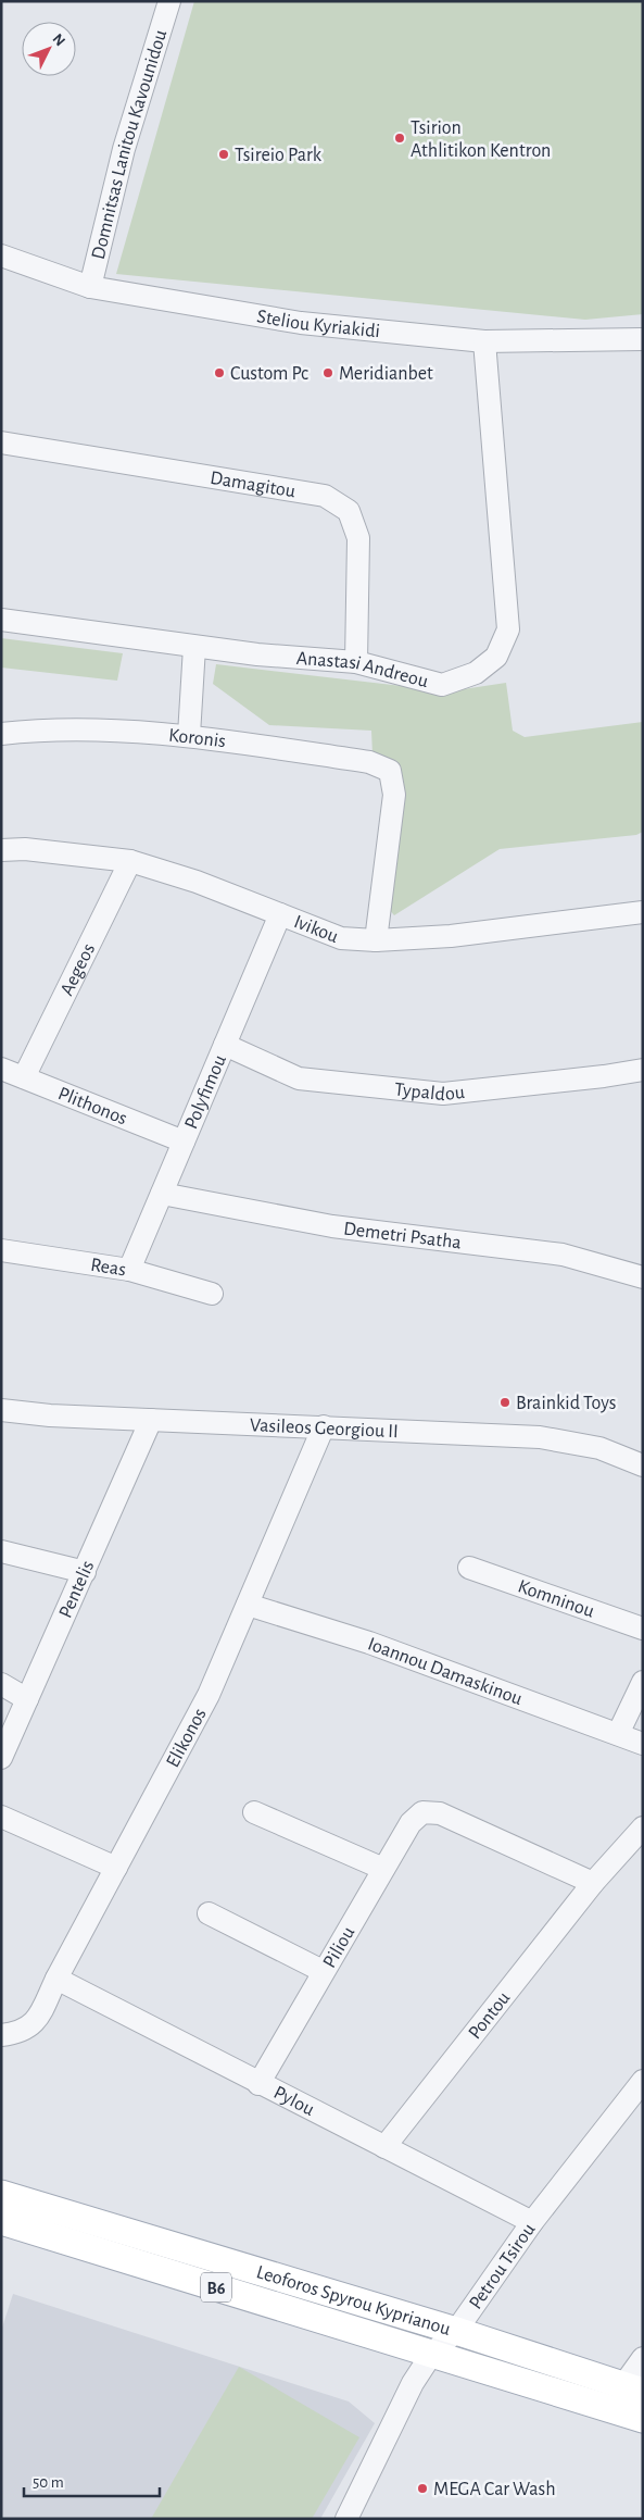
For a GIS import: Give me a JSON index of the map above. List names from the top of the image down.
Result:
{
  "streets": {
    "main road": ["B6", "Leoforos Spyrou Kyprianou"],
    "street": [
      "Domnitsas Lanitou Kavounidou",
      "Steliou Kyriakidi",
      "Damagitou",
      "Anastasi Andreou",
      "Koronis",
      "Ivikou",
      "Aegeos",
      "Typaldou",
      "Polyfimou",
      "Plithonos",
      "Demetri Psatha",
      "Reas",
      "Vasileos Georgiou II",
      "Pentelis",
      "Komninou",
      "Ioannou Damaskinou",
      "Elikonos",
      "Piliou",
      "Pontou",
      "Pylou",
      "Petrou Tsirou"
    ]
  },
  "crossings": [
    ["Domnitsas Lanitou Kavounidou", "Steliou Kyriakidi"],
    ["Steliou Kyriakidi", "Anastasi Andreou"],
    ["Damagitou", "Anastasi Andreou"],
    ["Koronis", "Ivikou"],
    ["Ivikou", "Aegeos"],
    ["Ivikou", "Polyfimou"],
    ["Aegeos", "Plithonos"],
    ["Typaldou", "Polyfimou"],
    ["Polyfimou", "Plithonos"],
    ["Polyfimou", "Demetri Psatha"],
    ["Polyfimou", "Reas"],
    ["Vasileos Georgiou II", "Pentelis"],
    ["Vasileos Georgiou II", "Elikonos"],
    ["Ioannou Damaskinou", "Elikonos"],
    ["Elikonos", "Pylou"],
    ["Piliou", "Pontou"],
    ["Piliou", "Pylou"],
    ["Pontou", "Pylou"],
    ["Pylou", "Petrou Tsirou"],
    ["Petrou Tsirou", "Leoforos Spyrou Kyprianou"]
  ],
  "places": [
    "Tsirion Athlitikon Kentron",
    "Tsireio Park",
    "Custom Pc",
    "Meridianbet",
    "Brainkid Toys",
    "MEGA Car Wash"
  ],
  "scale_bar": "50 m",
  "north": "top right"
}
